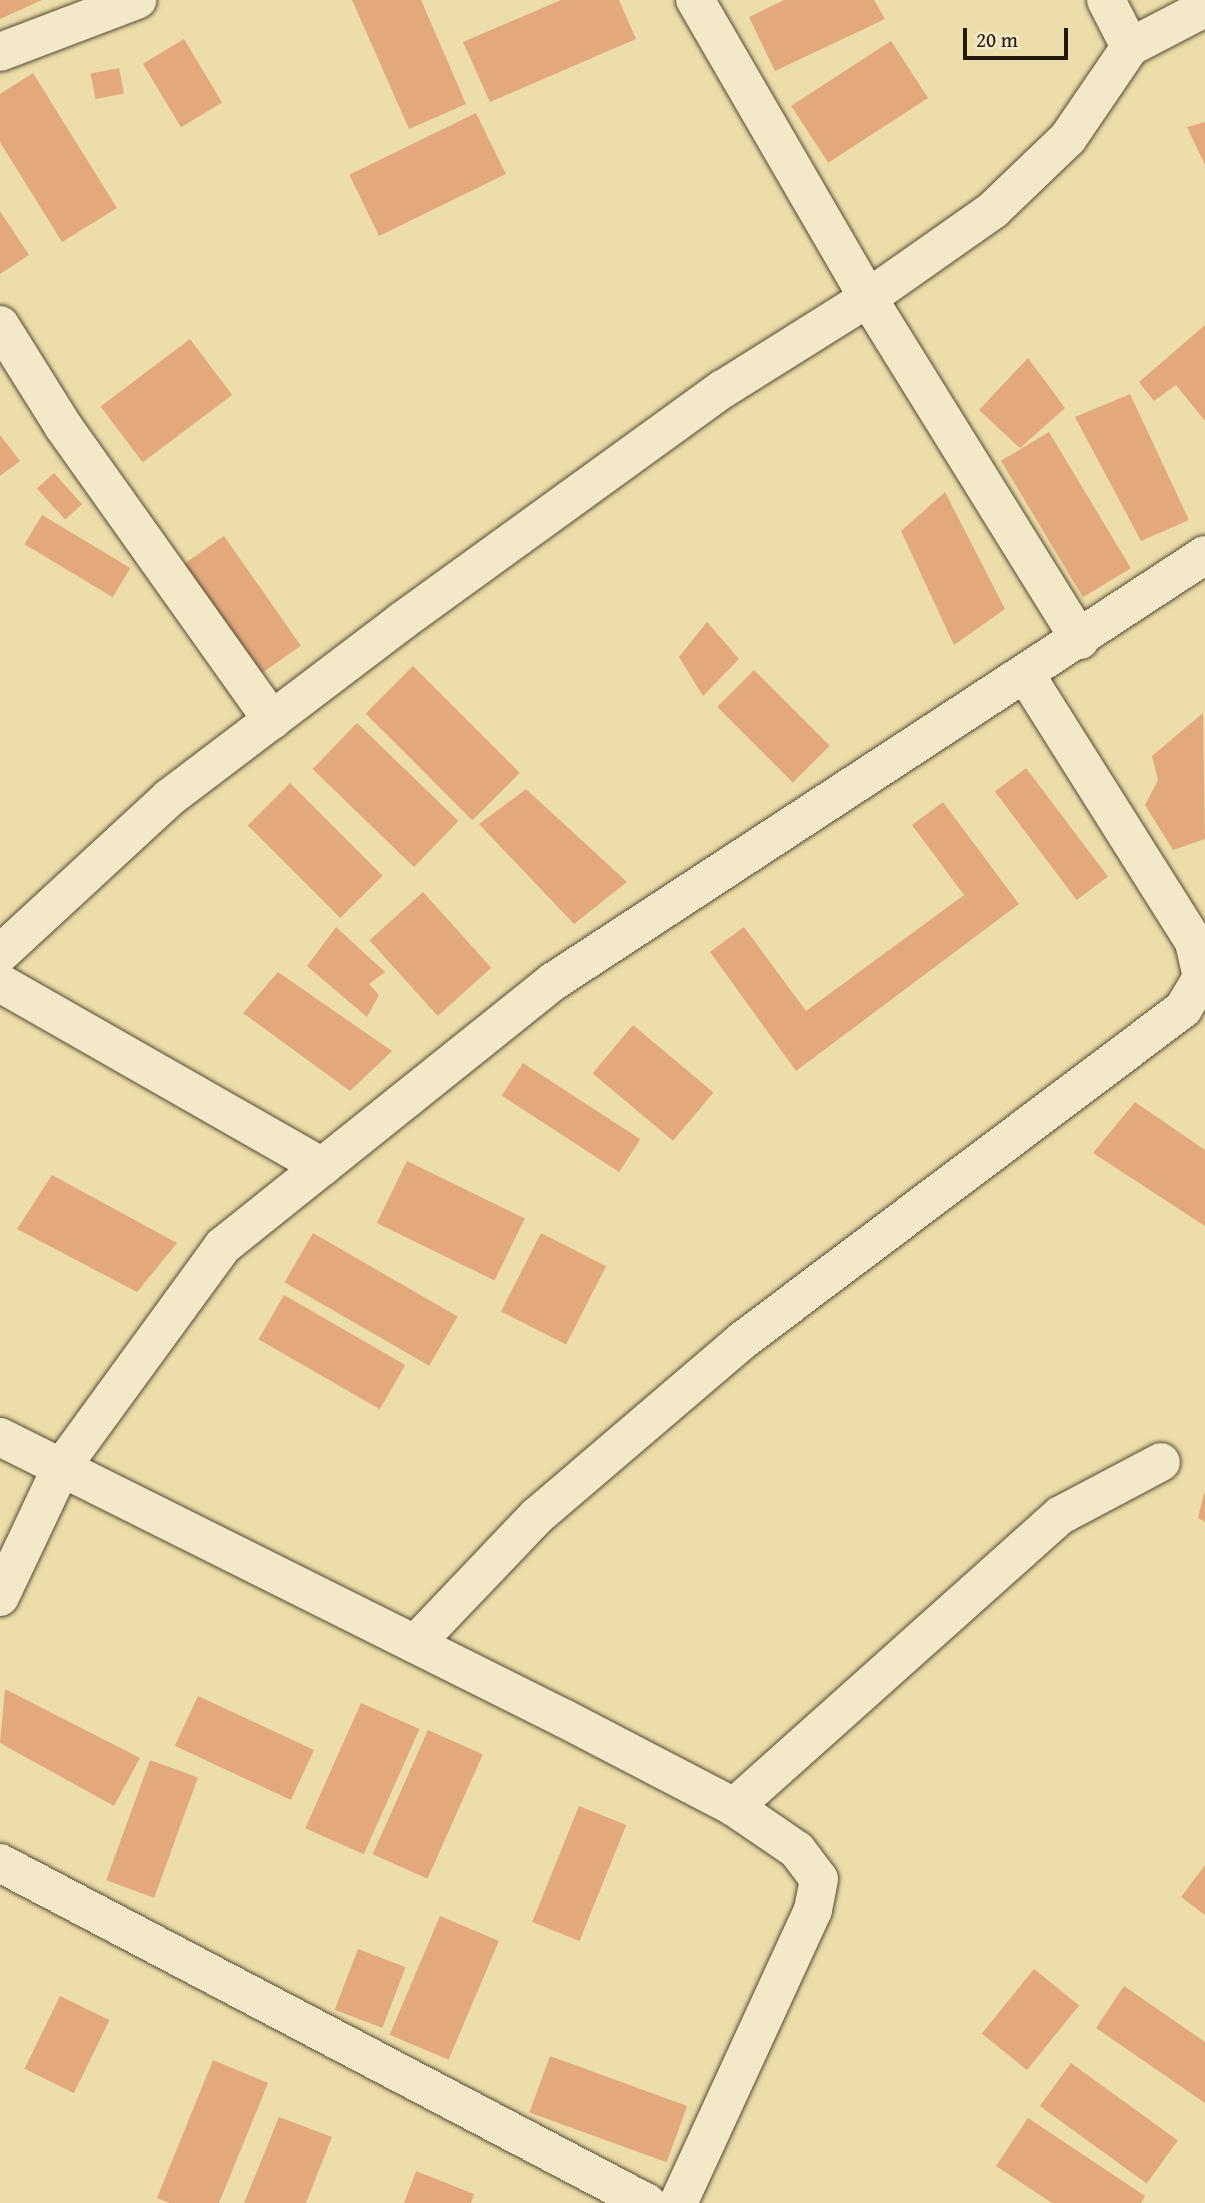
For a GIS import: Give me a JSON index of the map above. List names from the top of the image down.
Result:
{
  "scale_bar": "20 m"
}
